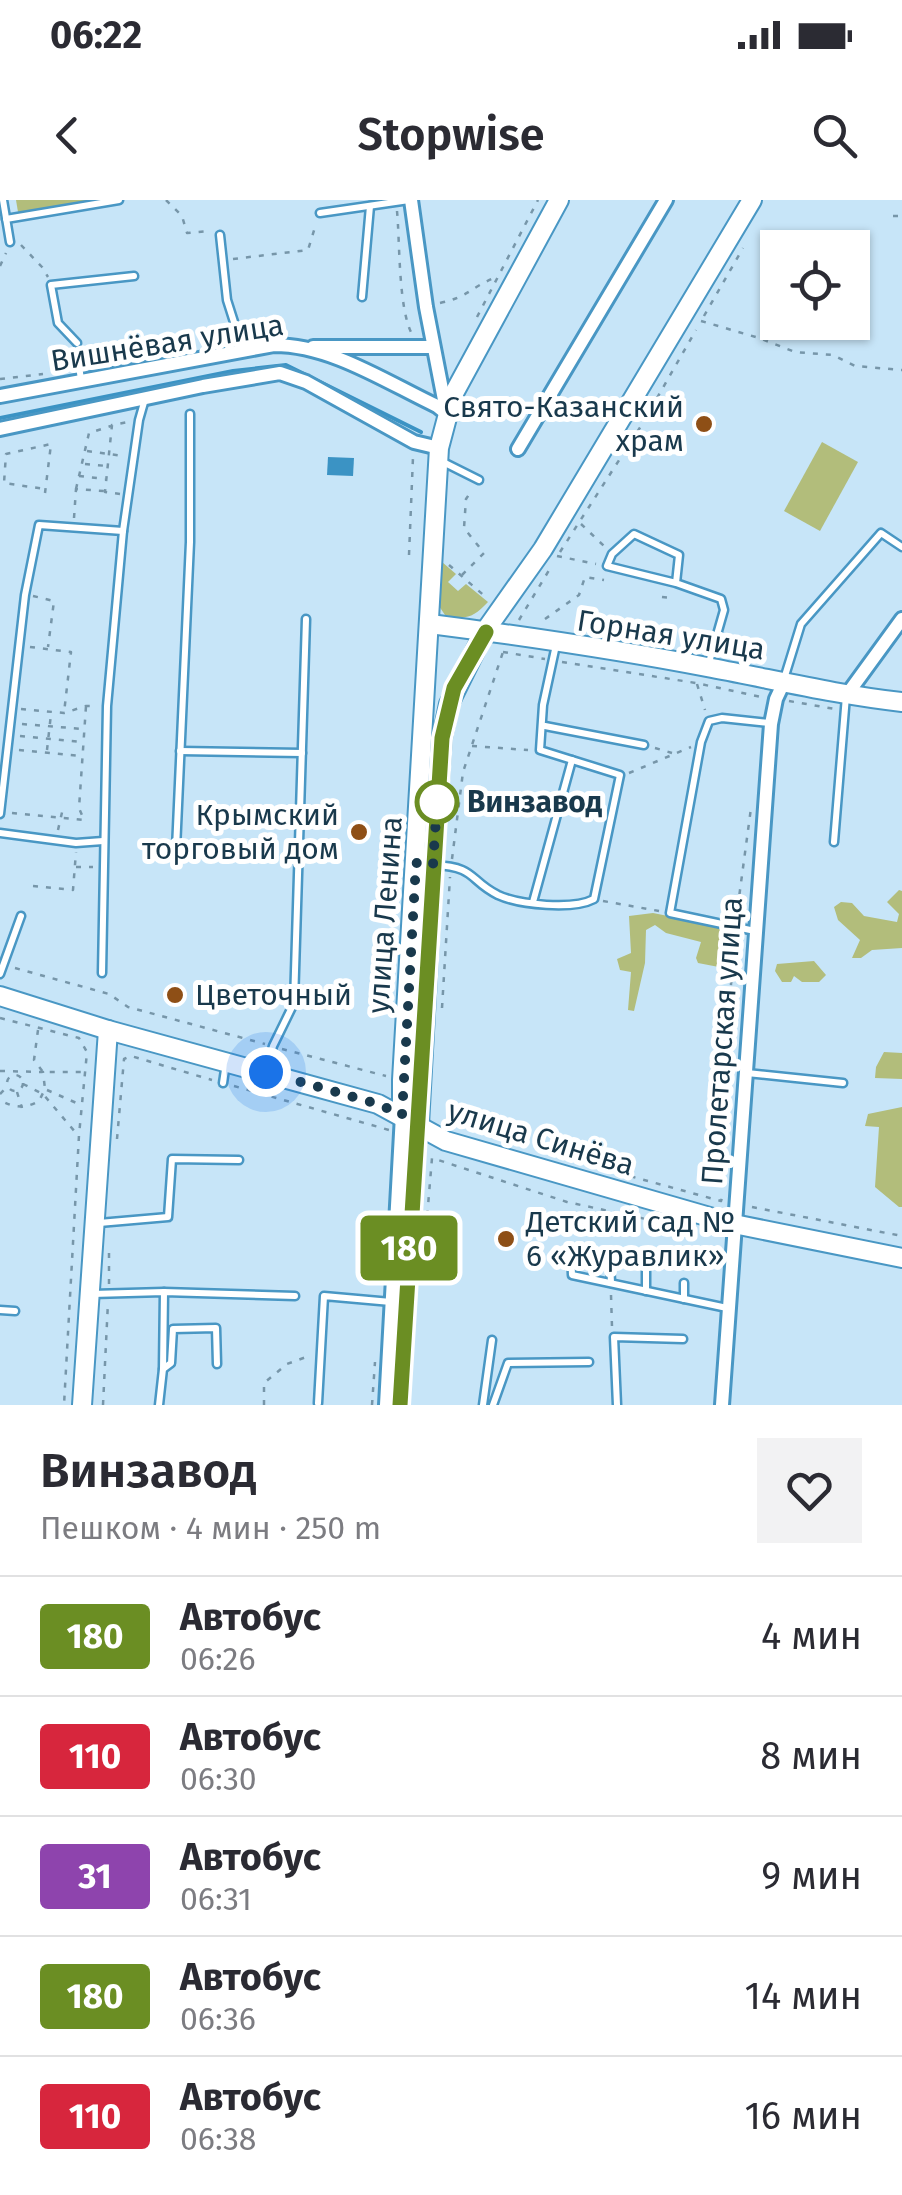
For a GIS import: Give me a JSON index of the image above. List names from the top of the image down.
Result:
{
  "streets": {
    "main road": ["Горная улица", "улица Ленина", "улица Синёва"],
    "street": ["Вишнёвая улица", "Пролетарская улица"]
  },
  "crossings": [
    ["Вишнёвая улица", "улица Ленина"],
    ["Горная улица", "улица Ленина"],
    ["Горная улица", "Пролетарская улица"],
    ["улица Ленина", "улица Синёва"],
    ["Пролетарская улица", "улица Синёва"]
  ],
  "places": [
    "Свято-Казанский храм",
    "Винзавод",
    "Крымский торговый дом",
    "Цветочный",
    "Детский сад № 6 «Журавлик»"
  ],
  "lines": ["bus line 180"],
  "page": {
    "status": "06:22",
    "header": "Stopwise",
    "on_map": "180",
    "heading": ["Винзавод", "Пешком · 4 мин · 250 m"],
    "list": [
      {
        "mark": "180",
        "name": "Автобус",
        "note": "06:26",
        "value": "4 мин"
      },
      {
        "mark": "110",
        "name": "Автобус",
        "note": "06:30",
        "value": "8 мин"
      },
      {
        "mark": "31",
        "name": "Автобус",
        "note": "06:31",
        "value": "9 мин"
      },
      {
        "mark": "180",
        "name": "Автобус",
        "note": "06:36",
        "value": "14 мин"
      },
      {
        "mark": "110",
        "name": "Автобус",
        "note": "06:38",
        "value": "16 мин"
      }
    ]
  }
}
